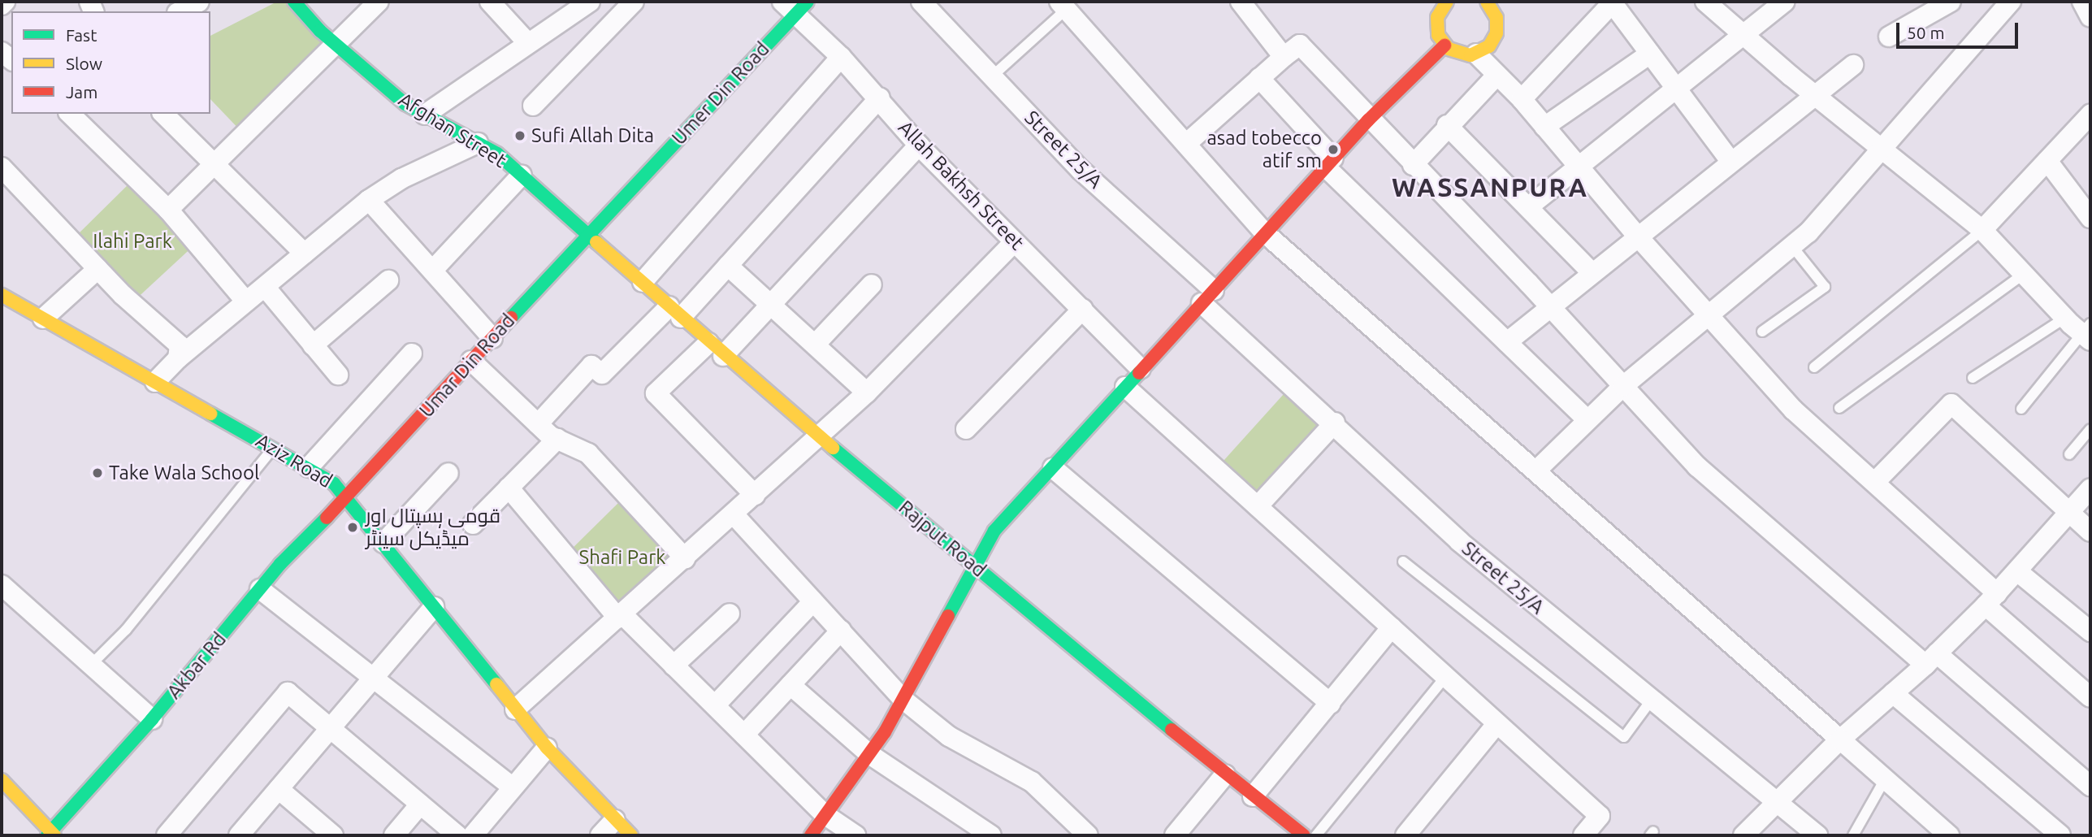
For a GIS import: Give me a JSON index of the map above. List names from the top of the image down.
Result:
{
  "streets": {
    "street": [
      "Umer Din Road",
      "Afghan Street",
      "Street 25/A",
      "Allah Bakhsh Street",
      "Umar Din Road",
      "Aziz Road",
      "Rajput Road",
      "Akbar Rd"
    ]
  },
  "crossings": [
    ["Umer Din Road", "Afghan Street"],
    ["Umer Din Road", "Allah Bakhsh Street"],
    ["Umer Din Road", "Umar Din Road"],
    ["Umer Din Road", "Rajput Road"],
    ["Afghan Street", "Umar Din Road"],
    ["Afghan Street", "Rajput Road"],
    ["Umar Din Road", "Aziz Road"],
    ["Umar Din Road", "Rajput Road"],
    ["Umar Din Road", "Akbar Rd"],
    ["Aziz Road", "Akbar Rd"]
  ],
  "districts": ["WASSANPURA"],
  "parks": ["Ilahi Park", "Shafi Park"],
  "places": [
    "Sufi Allah Dita",
    "asad tobecco atif sm",
    "Take Wala School",
    "قومی ہسپتال اور میڈیکل سینٹر"
  ],
  "legend": ["Fast", "Slow", "Jam"],
  "scale_bar": "50 m"
}
